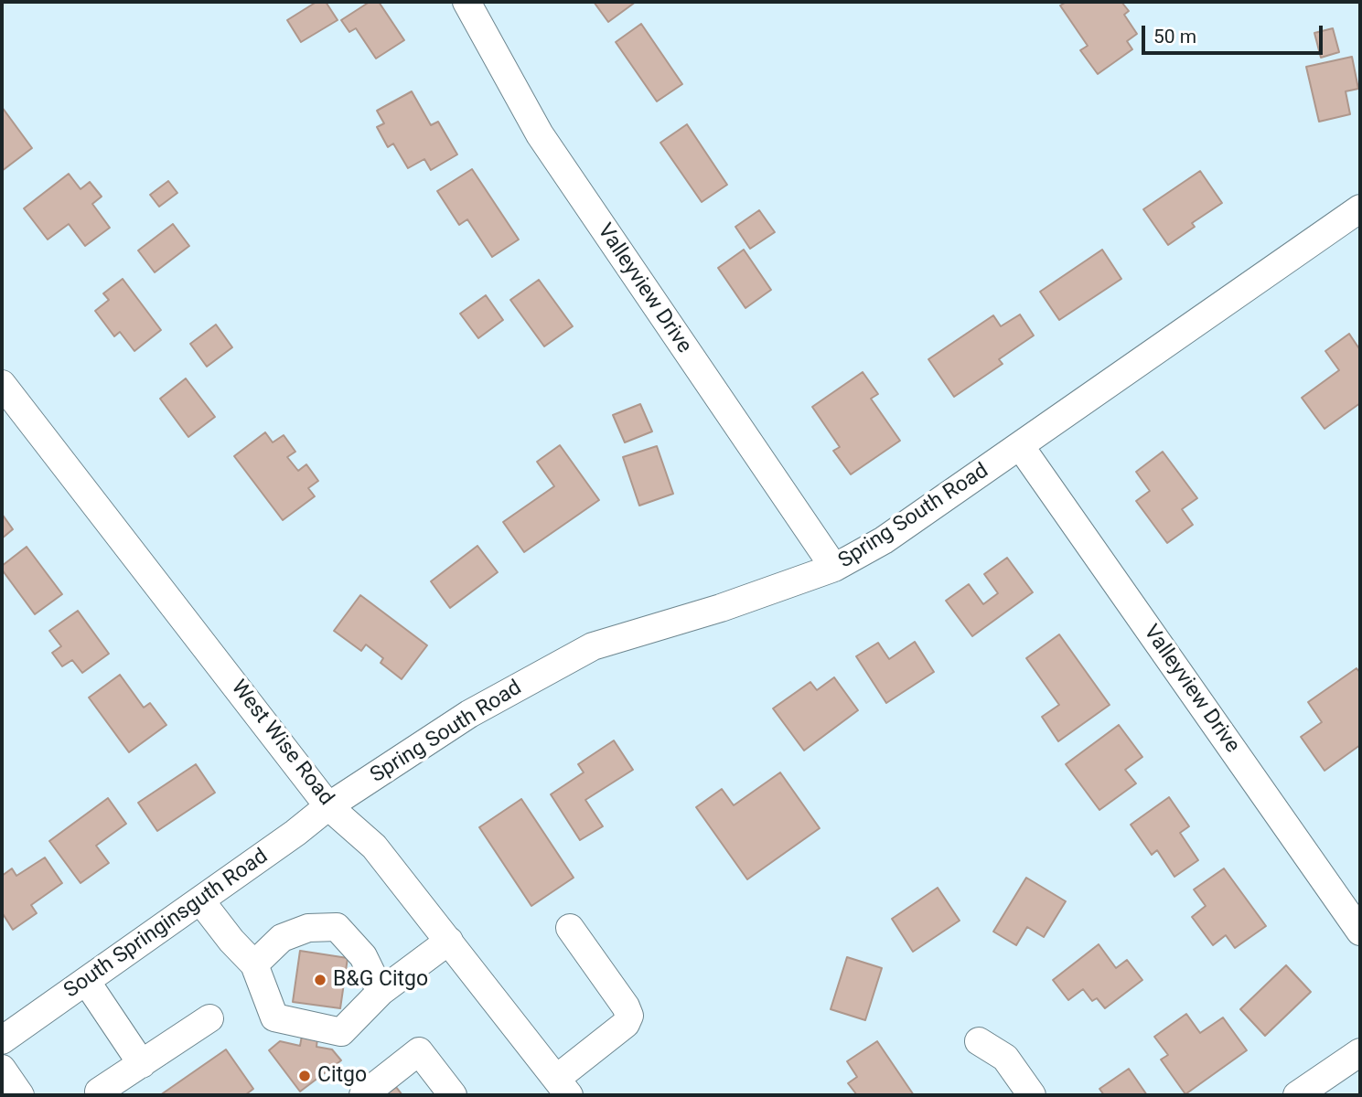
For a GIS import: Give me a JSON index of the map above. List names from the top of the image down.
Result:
{
  "streets": {
    "street": [
      "Valleyview Drive",
      "Spring South Road",
      "West Wise Road",
      "South Springinsguth Road"
    ]
  },
  "crossings": [
    ["Valleyview Drive", "Spring South Road"],
    ["Spring South Road", "West Wise Road"],
    ["Spring South Road", "South Springinsguth Road"],
    ["West Wise Road", "South Springinsguth Road"]
  ],
  "places": ["B&G Citgo", "Citgo"],
  "scale_bar": "50 m"
}
